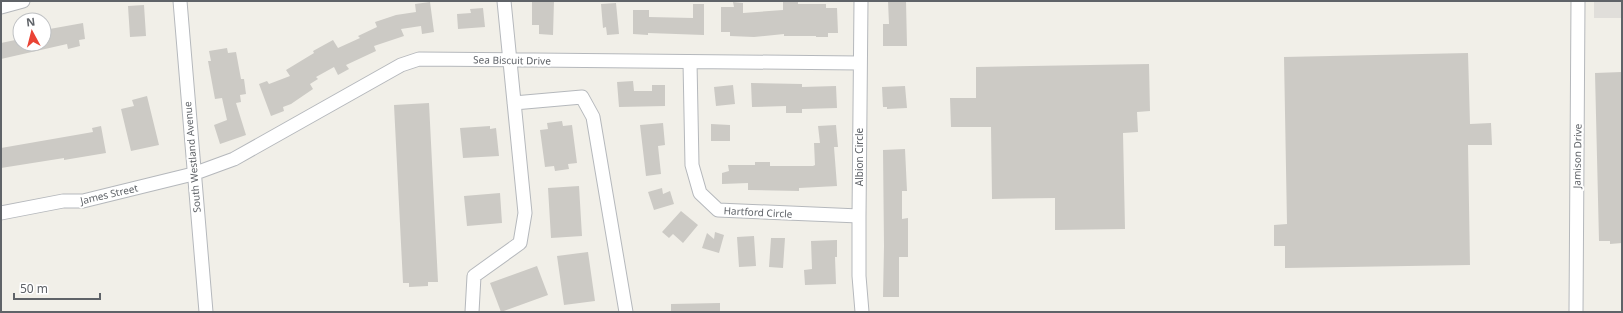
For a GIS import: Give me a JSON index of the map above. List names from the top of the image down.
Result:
{
  "streets": {
    "street": [
      "Sea Biscuit Drive",
      "Jamison Drive",
      "South Westland Avenue",
      "Albion Circle",
      "James Street",
      "Hartford Circle"
    ]
  },
  "crossings": [
    ["Sea Biscuit Drive", "South Westland Avenue"],
    ["Sea Biscuit Drive", "Albion Circle"],
    ["Sea Biscuit Drive", "James Street"],
    ["Sea Biscuit Drive", "Hartford Circle"],
    ["South Westland Avenue", "James Street"],
    ["Albion Circle", "Hartford Circle"]
  ],
  "scale_bar": "50 m",
  "north": "top"
}
